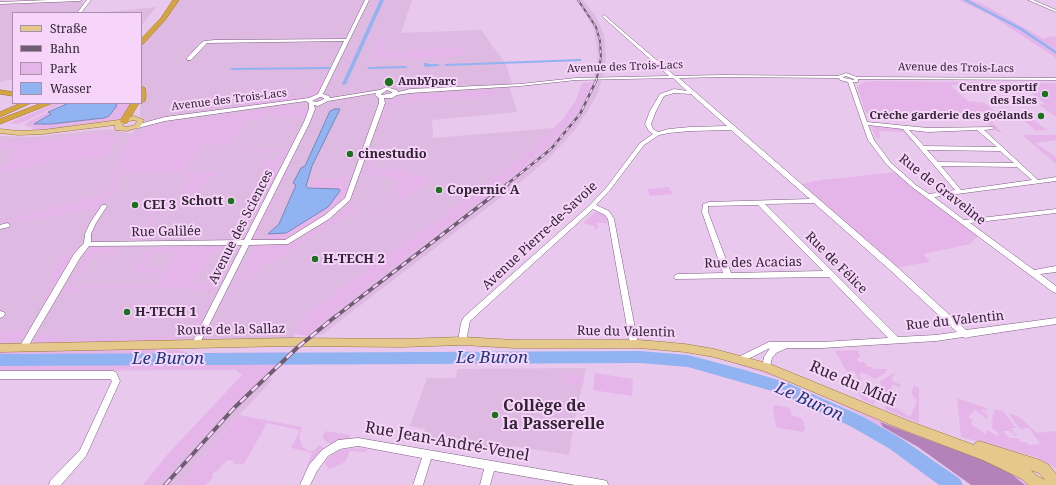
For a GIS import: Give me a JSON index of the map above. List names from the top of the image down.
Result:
{
  "streets": {
    "main road": [
      "Avenue des Trois-Lacs",
      "Rue du Valentin",
      "Route de la Sallaz",
      "Rue du Midi"
    ],
    "street": [
      "Rue de Graveline",
      "Avenue des Sciences",
      "Rue Galilée",
      "Avenue Pierre-de-Savoie",
      "Rue des Acacias",
      "Rue de Félice",
      "Rue Jean-André-Venel"
    ]
  },
  "crossings": [
    ["Avenue des Trois-Lacs", "Avenue des Sciences"],
    ["Avenue des Sciences", "Rue Galilée"],
    ["Avenue des Sciences", "Route de la Sallaz"],
    ["Avenue Pierre-de-Savoie", "Rue du Valentin"],
    ["Avenue Pierre-de-Savoie", "Route de la Sallaz"],
    ["Rue des Acacias", "Rue de Félice"],
    ["Rue de Félice", "Rue du Valentin"],
    ["Rue du Valentin", "Route de la Sallaz"],
    ["Rue du Valentin", "Rue du Midi"]
  ],
  "water": ["Le Buron"],
  "places": [
    "AmbYparc",
    "Centre sportif des Isles",
    "Crèche garderie des goélands",
    "cinestudio",
    "Copernic A",
    "Schott",
    "CEI 3",
    "H-TECH 2",
    "H-TECH 1",
    "Collège de la Passerelle"
  ],
  "legend": [
    "Straße",
    "Bahn",
    "Park",
    "Wasser"
  ]
}
